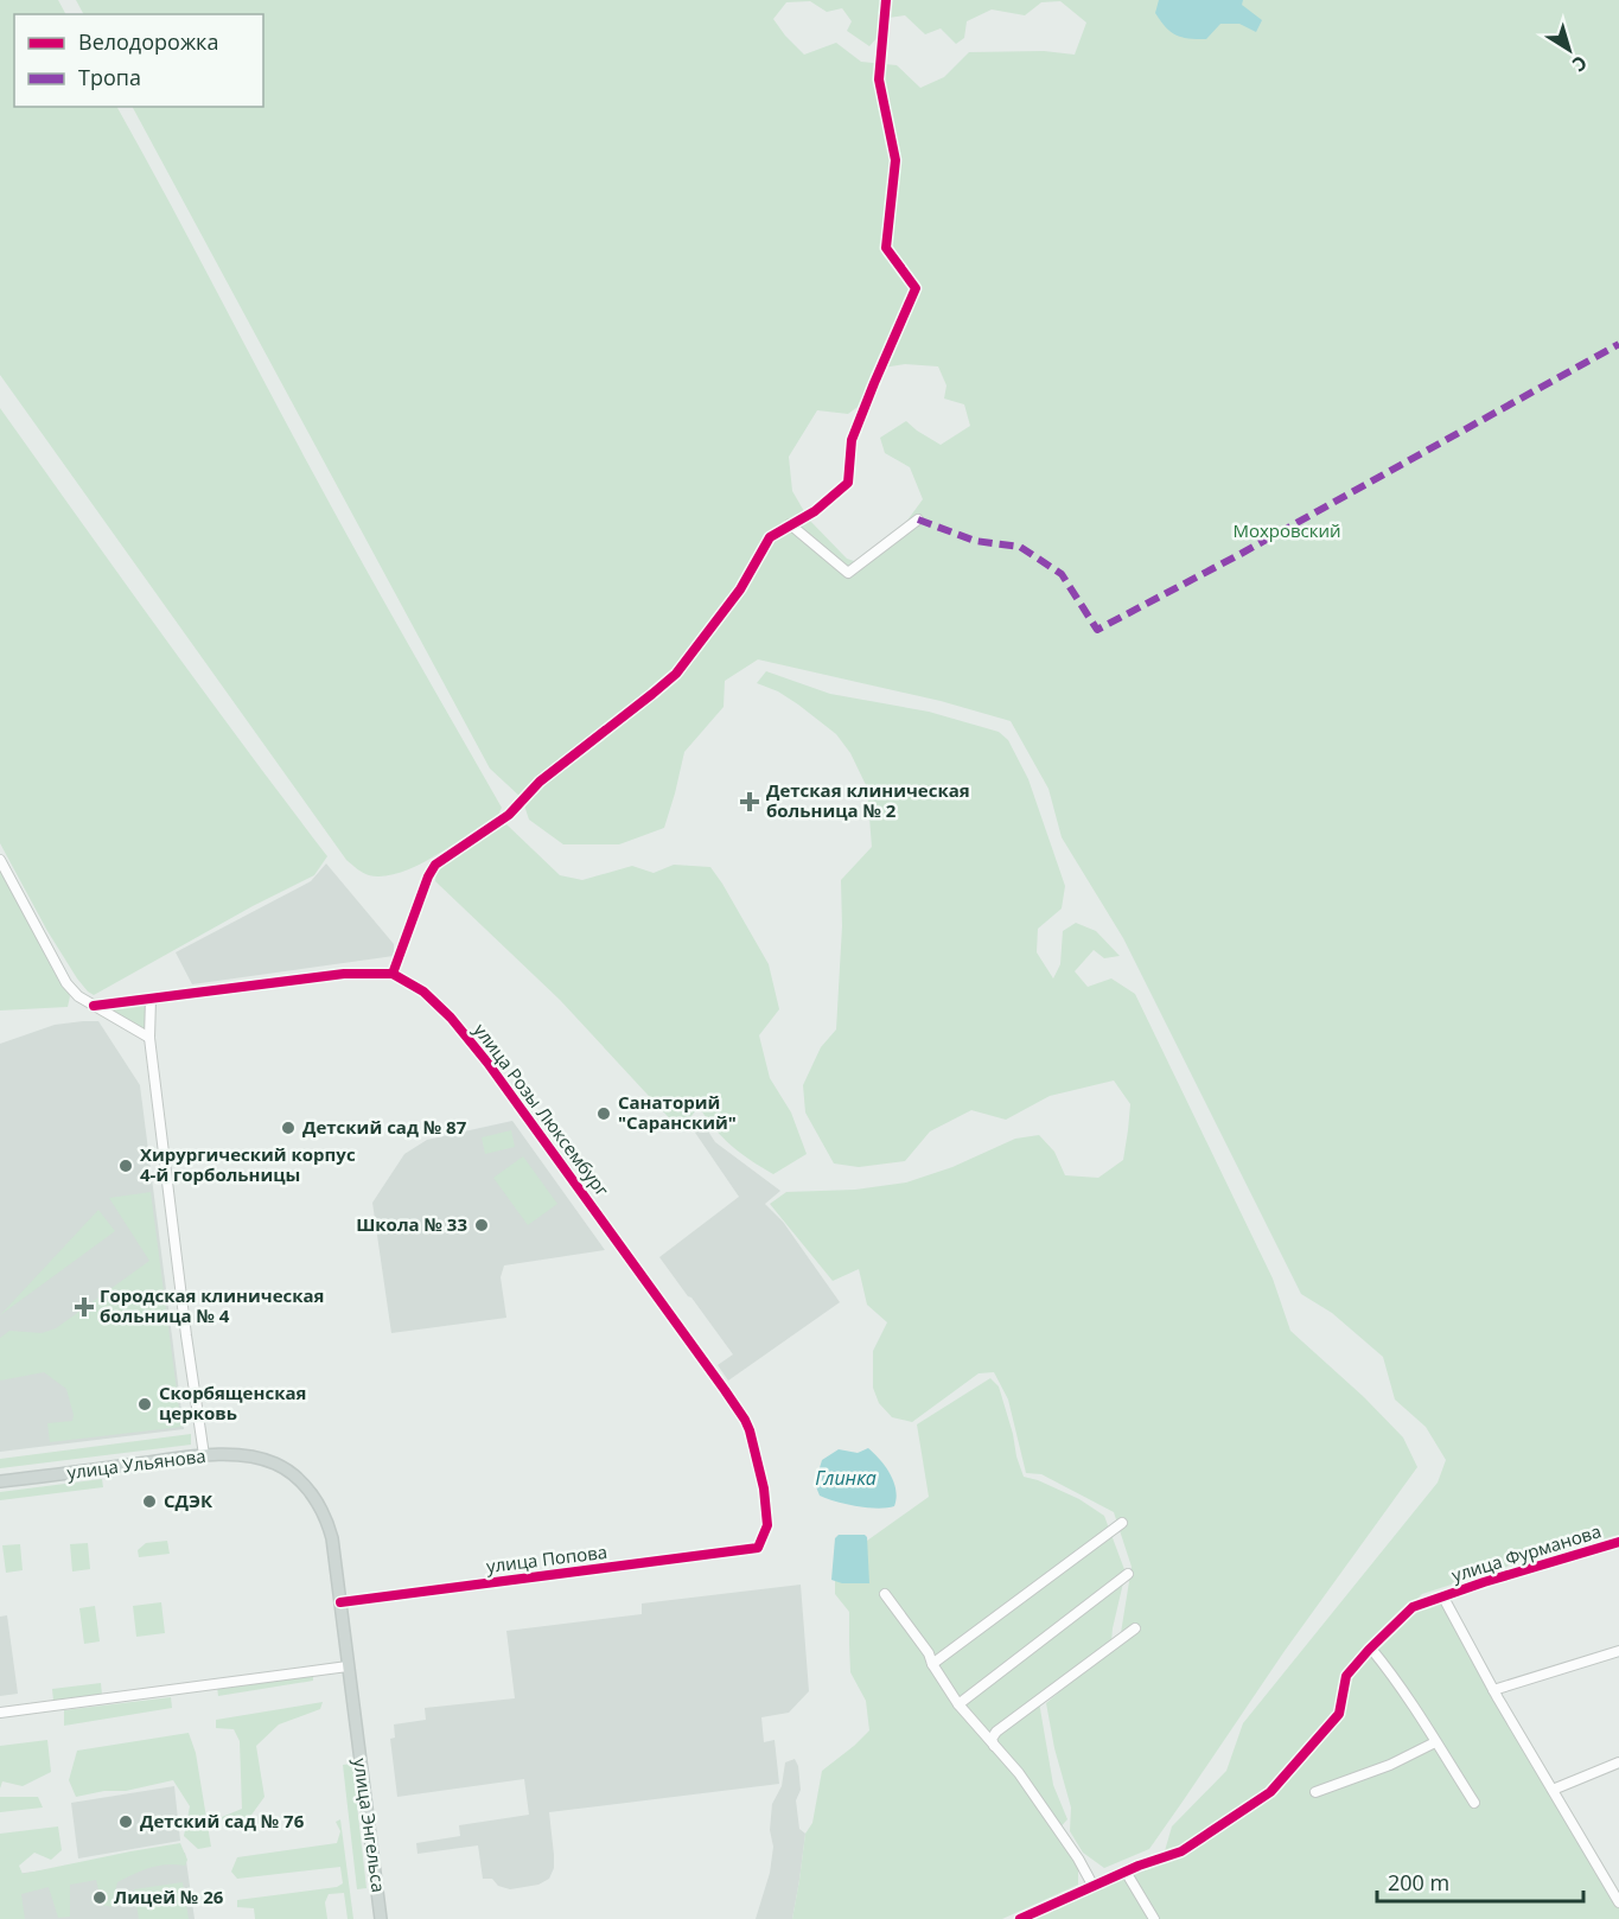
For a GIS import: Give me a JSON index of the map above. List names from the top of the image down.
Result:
{
  "streets": {
    "main road": ["улица Ульянова", "улица Энгельса"],
    "street": ["улица Розы Люксембург", "улица Фурманова", "улица Попова"]
  },
  "crossings": [
    ["улица Розы Люксембург", "улица Попова"],
    ["улица Ульянова", "улица Попова"]
  ],
  "water": ["Глинка"],
  "parks": ["Мохровский"],
  "places": {
    "health": ["Детская клиническая больница № 2", "Городская клиническая больница № 4"],
    "other": [
      "Санаторий \"Саранский\"",
      "Детский сад № 87",
      "Хирургический корпус 4-й горбольницы",
      "Школа № 33",
      "Скорбященская церковь",
      "СДЭК",
      "Детский сад № 76",
      "Лицей № 26"
    ]
  },
  "legend": ["Велодорожка", "Тропа"],
  "scale_bar": "200 m",
  "north": "bottom right"
}
